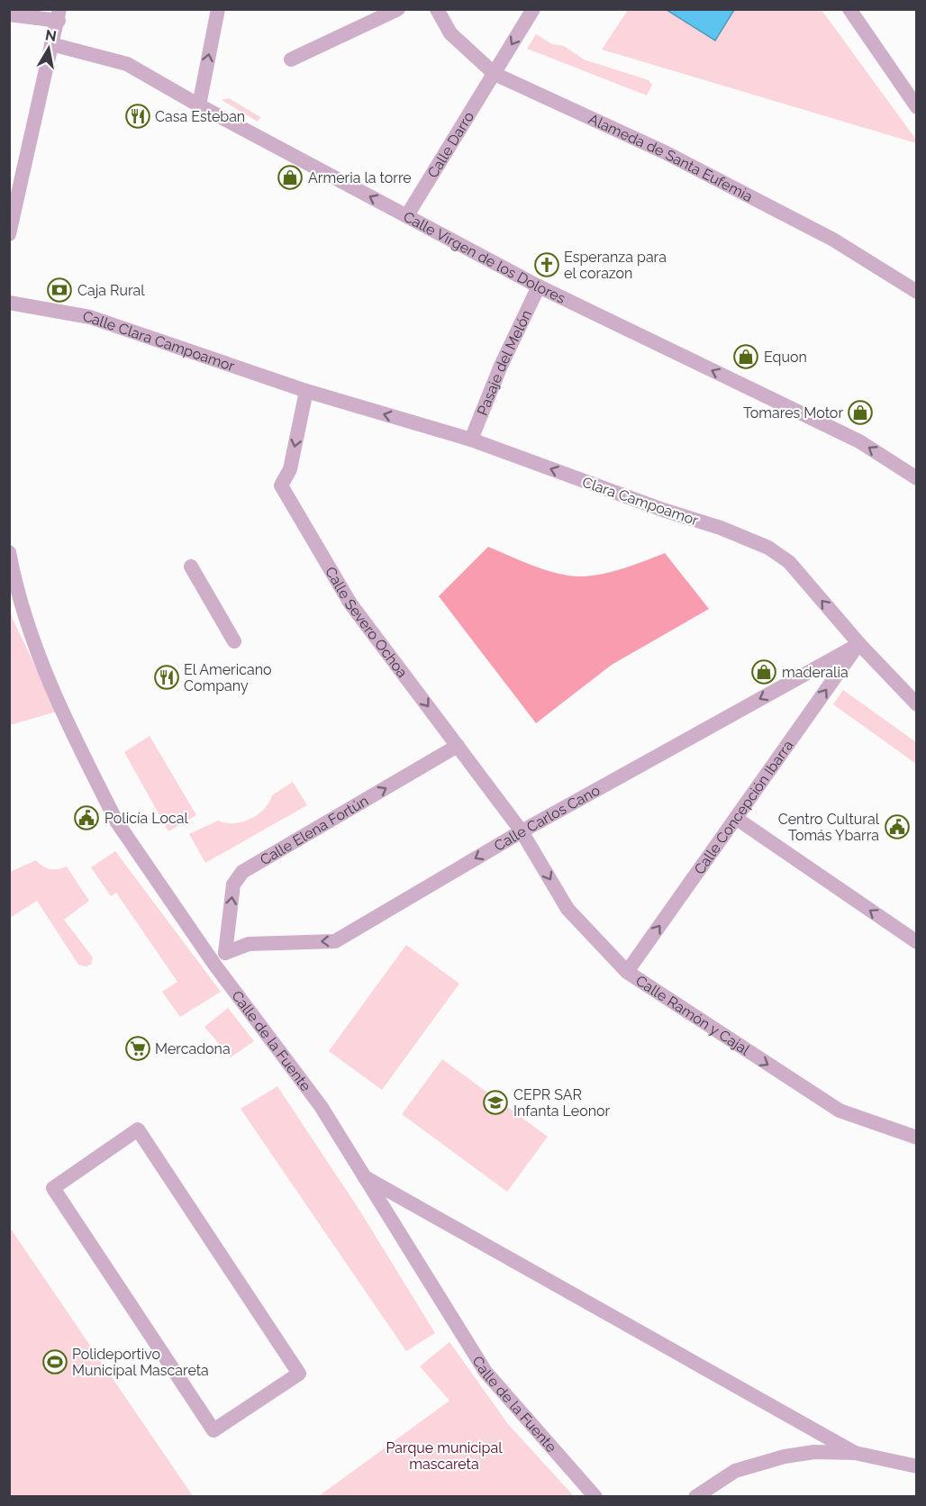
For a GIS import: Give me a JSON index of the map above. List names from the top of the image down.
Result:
{
  "streets": {
    "street": [
      "Calle Darro",
      "Alameda de Santa Eufemia",
      "Calle Virgen de los Dolores",
      "Calle Clara Campoamor",
      "Pasaje del Melón",
      "Clara Campoamor",
      "Calle Severo Ochoa",
      "Calle Concepción Ibarra",
      "Calle Carlos Cano",
      "Calle Elena Fortún",
      "Calle Ramón y Cajal",
      "Calle de la Fuente"
    ]
  },
  "crossings": [
    ["Calle Darro", "Alameda de Santa Eufemia"],
    ["Calle Darro", "Calle Virgen de los Dolores"],
    ["Calle Virgen de los Dolores", "Pasaje del Melón"],
    ["Calle Clara Campoamor", "Clara Campoamor"],
    ["Calle Clara Campoamor", "Calle Severo Ochoa"],
    ["Pasaje del Melón", "Clara Campoamor"],
    ["Clara Campoamor", "Calle Severo Ochoa"],
    ["Clara Campoamor", "Calle Concepción Ibarra"],
    ["Clara Campoamor", "Calle Carlos Cano"],
    ["Calle Severo Ochoa", "Calle Carlos Cano"],
    ["Calle Severo Ochoa", "Calle Elena Fortún"],
    ["Calle Severo Ochoa", "Calle Ramón y Cajal"],
    ["Calle Concepción Ibarra", "Calle Carlos Cano"],
    ["Calle Concepción Ibarra", "Calle Ramón y Cajal"],
    ["Calle Carlos Cano", "Calle Elena Fortún"],
    ["Calle Carlos Cano", "Calle Ramón y Cajal"]
  ],
  "one_way": [
    "Calle Virgen de los Dolores",
    "Clara Campoamor",
    "Calle Severo Ochoa",
    "Calle Concepción Ibarra",
    "Calle Carlos Cano",
    "Calle Elena Fortún",
    "Calle Ramón y Cajal"
  ],
  "parks": ["Parque municipal mascareta"],
  "places": {
    "restaurant": ["Casa Esteban", "El Americano Company"],
    "shop": [
      "Armeria la torre",
      "Equon",
      "Tomares Motor",
      "maderalia"
    ],
    "church": ["Esperanza para el corazon"],
    "bank": ["Caja Rural"],
    "public building": ["Policía Local", "Centro Cultural Tomás Ybarra"],
    "supermarket": ["Mercadona"],
    "school or university": ["CEPR SAR Infanta Leonor"],
    "sports": ["Polideportivo Municipal Mascareta"]
  },
  "north": "top"
}
